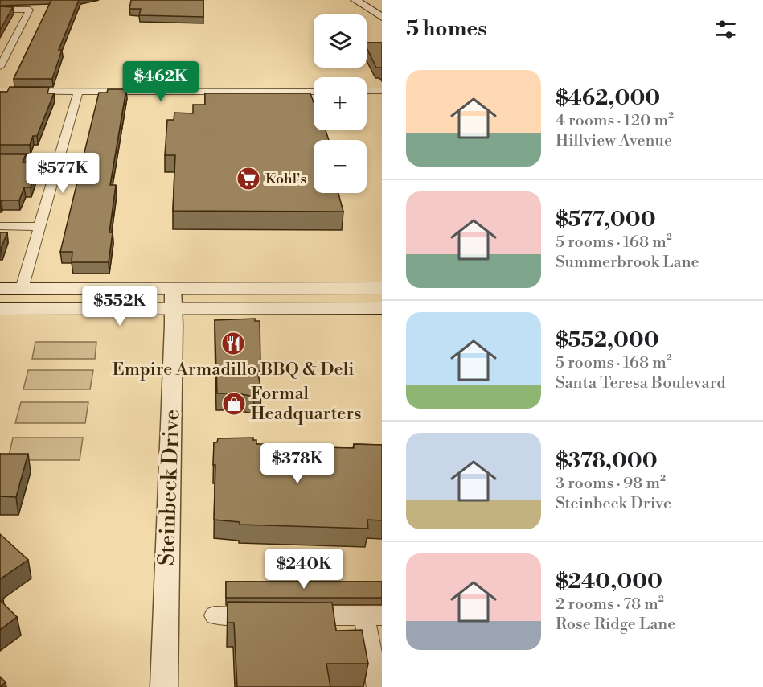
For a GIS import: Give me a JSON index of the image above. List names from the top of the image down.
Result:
{
  "streets": {
    "street": ["Steinbeck Drive"]
  },
  "places": {
    "supermarket": ["Kohl's"],
    "restaurant": ["Empire Armadillo BBQ & Deli"],
    "shop": ["Formal Headquarters"]
  },
  "page": {
    "heading": "5 homes",
    "map_buttons": ["+", "−"],
    "list": [
      {
        "name": "$462,000",
        "note": "4 rooms · 120 m² · Hillview Avenue"
      },
      {
        "name": "$577,000",
        "note": "5 rooms · 168 m² · Summerbrook Lane"
      },
      {
        "name": "$552,000",
        "note": "5 rooms · 168 m² · Santa Teresa Boulevard"
      },
      {
        "name": "$378,000",
        "note": "3 rooms · 98 m² · Steinbeck Drive"
      },
      {
        "name": "$240,000",
        "note": "2 rooms · 78 m² · Rose Ridge Lane"
      }
    ],
    "price": [
      "$462K",
      "$577K",
      "$552K",
      "$378K",
      "$240K"
    ]
  }
}
